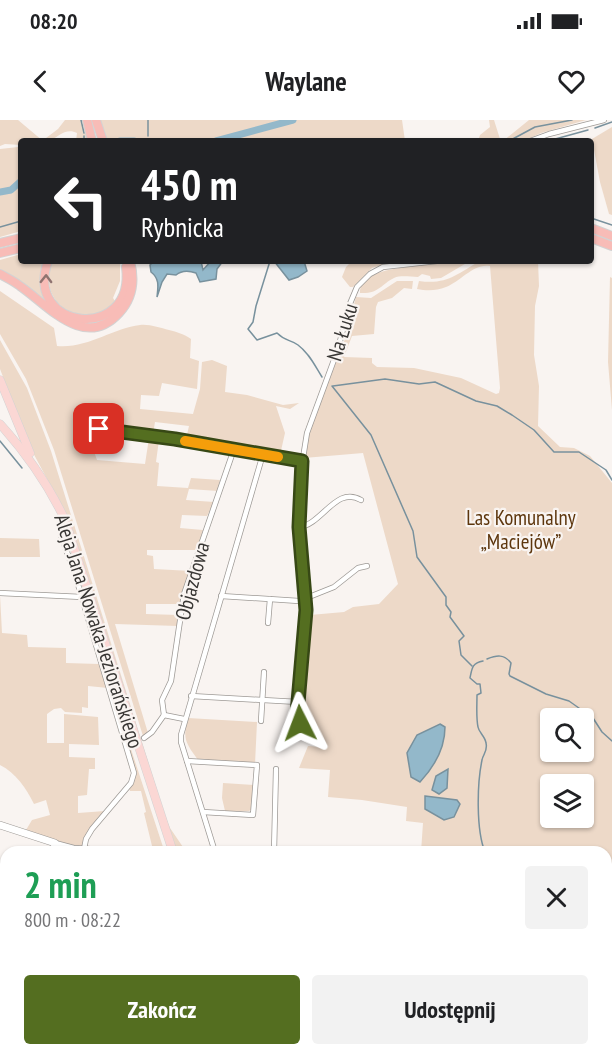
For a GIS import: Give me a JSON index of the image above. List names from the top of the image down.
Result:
{
  "streets": {
    "main road": ["Aleja Jana Nowaka-Jeziorańskiego"],
    "street": ["Na Łuku", "Objazdowa"]
  },
  "parks": ["Las Komunalny „Maciejów”"],
  "page": {
    "status": "08:20",
    "header": "Waylane",
    "turn": ["450 m", "Rybnicka"],
    "heading": ["2 min", "800 m · 08:22"],
    "buttons": ["Zakończ", "Udostępnij"]
  }
}
